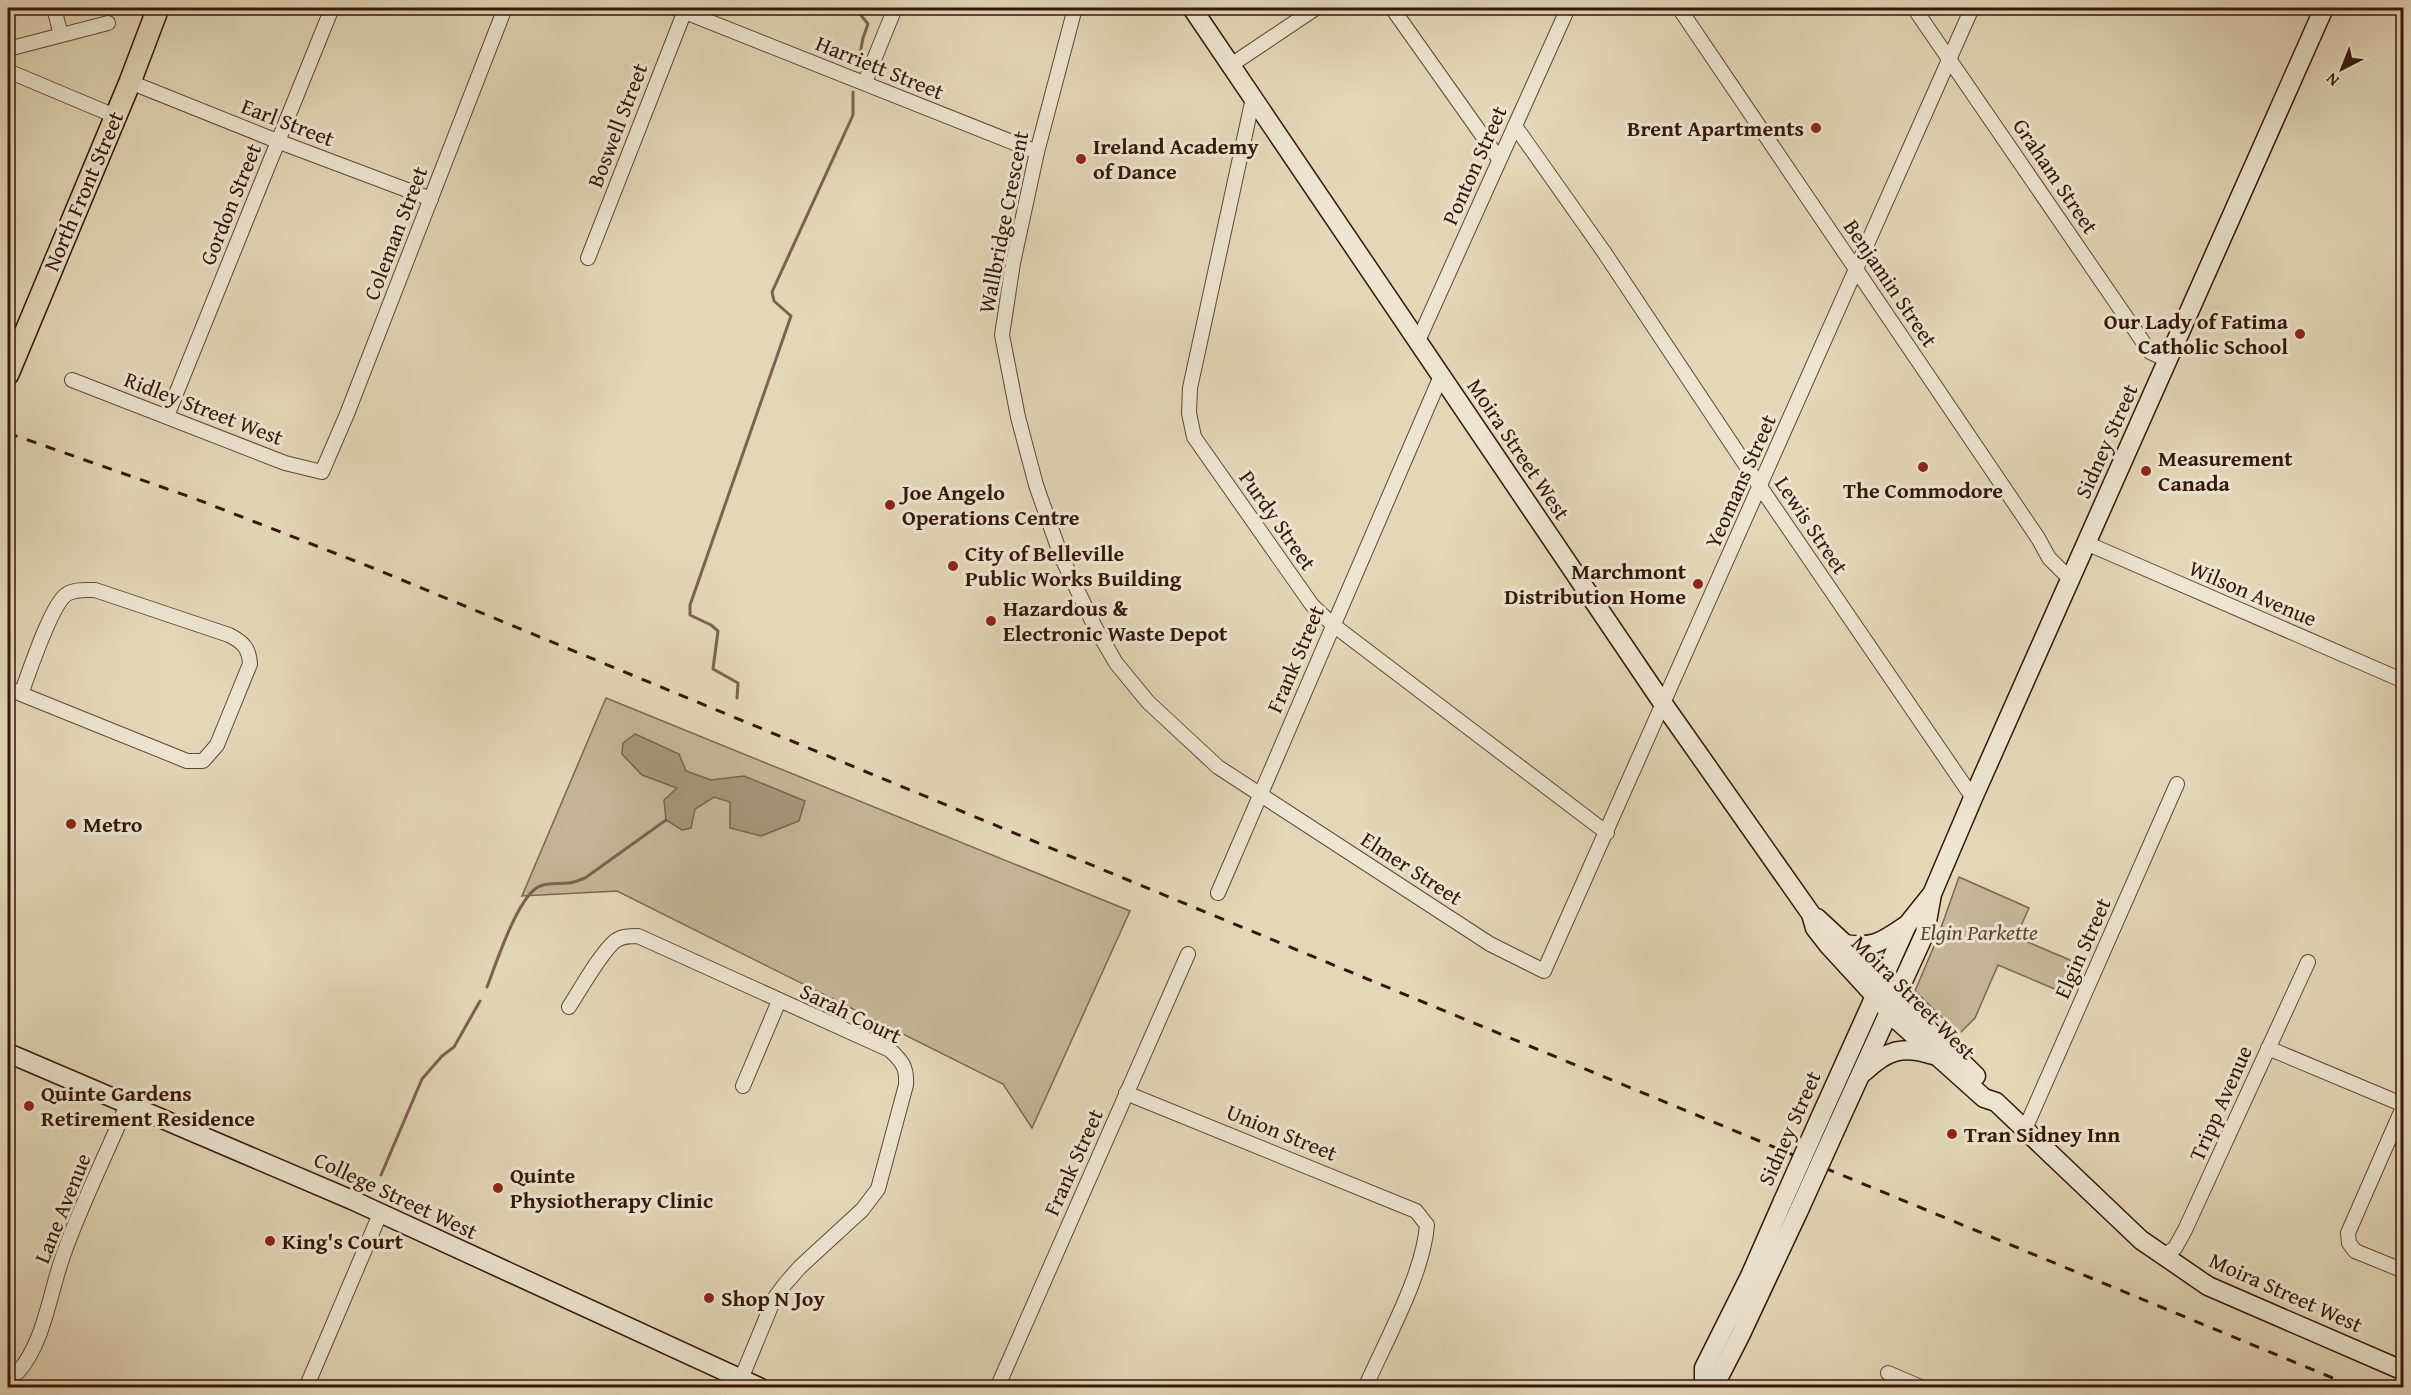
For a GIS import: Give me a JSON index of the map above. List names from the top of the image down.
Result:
{
  "streets": {
    "main road": [
      "North Front Street",
      "Sidney Street",
      "Moira Street West",
      "College Street West"
    ],
    "street": [
      "Harriett Street",
      "Earl Street",
      "Boswell Street",
      "Ponton Street",
      "Graham Street",
      "Gordon Street",
      "Wallbridge Crescent",
      "Coleman Street",
      "Benjamin Street",
      "Ridley Street West",
      "Yeomans Street",
      "Purdy Street",
      "Lewis Street",
      "Wilson Avenue",
      "Frank Street",
      "Elmer Street",
      "Elgin Street",
      "Sarah Court",
      "Tripp Avenue",
      "Union Street",
      "Lane Avenue"
    ]
  },
  "crossings": [
    ["Harriett Street", "Boswell Street"],
    ["Harriett Street", "Wallbridge Crescent"],
    ["Earl Street", "North Front Street"],
    ["Earl Street", "Gordon Street"],
    ["Earl Street", "Coleman Street"],
    ["Ponton Street", "Moira Street West"],
    ["Ponton Street", "Lewis Street"],
    ["Graham Street", "Sidney Street"],
    ["Graham Street", "Yeomans Street"],
    ["Gordon Street", "Ridley Street West"],
    ["Wallbridge Crescent", "Frank Street"],
    ["Wallbridge Crescent", "Elmer Street"],
    ["Coleman Street", "Ridley Street West"],
    ["Benjamin Street", "Sidney Street"],
    ["Benjamin Street", "Yeomans Street"],
    ["Sidney Street", "Moira Street West"],
    ["Sidney Street", "Lewis Street"],
    ["Sidney Street", "Wilson Avenue"],
    ["Moira Street West", "Yeomans Street"],
    ["Moira Street West", "Purdy Street"],
    ["Moira Street West", "Frank Street"],
    ["Moira Street West", "Elgin Street"],
    ["Moira Street West", "Tripp Avenue"],
    ["Yeomans Street", "Purdy Street"],
    ["Yeomans Street", "Lewis Street"],
    ["Yeomans Street", "Elmer Street"],
    ["Purdy Street", "Frank Street"],
    ["Frank Street", "Elmer Street"],
    ["Frank Street", "Union Street"],
    ["Sarah Court", "College Street West"],
    ["College Street West", "Lane Avenue"]
  ],
  "parks": ["Elgin Parkette"],
  "places": [
    "Brent Apartments",
    "Ireland Academy of Dance",
    "Our Lady of Fatima Catholic School",
    "The Commodore",
    "Measurement Canada",
    "Joe Angelo Operations Centre",
    "City of Belleville Public Works Building",
    "Marchmont Distribution Home",
    "Hazardous & Electronic Waste Depot",
    "Metro",
    "Quinte Gardens Retirement Residence",
    "Tran Sidney Inn",
    "Quinte Physiotherapy Clinic",
    "King's Court",
    "Shop N Joy"
  ],
  "north": "bottom left"
}
